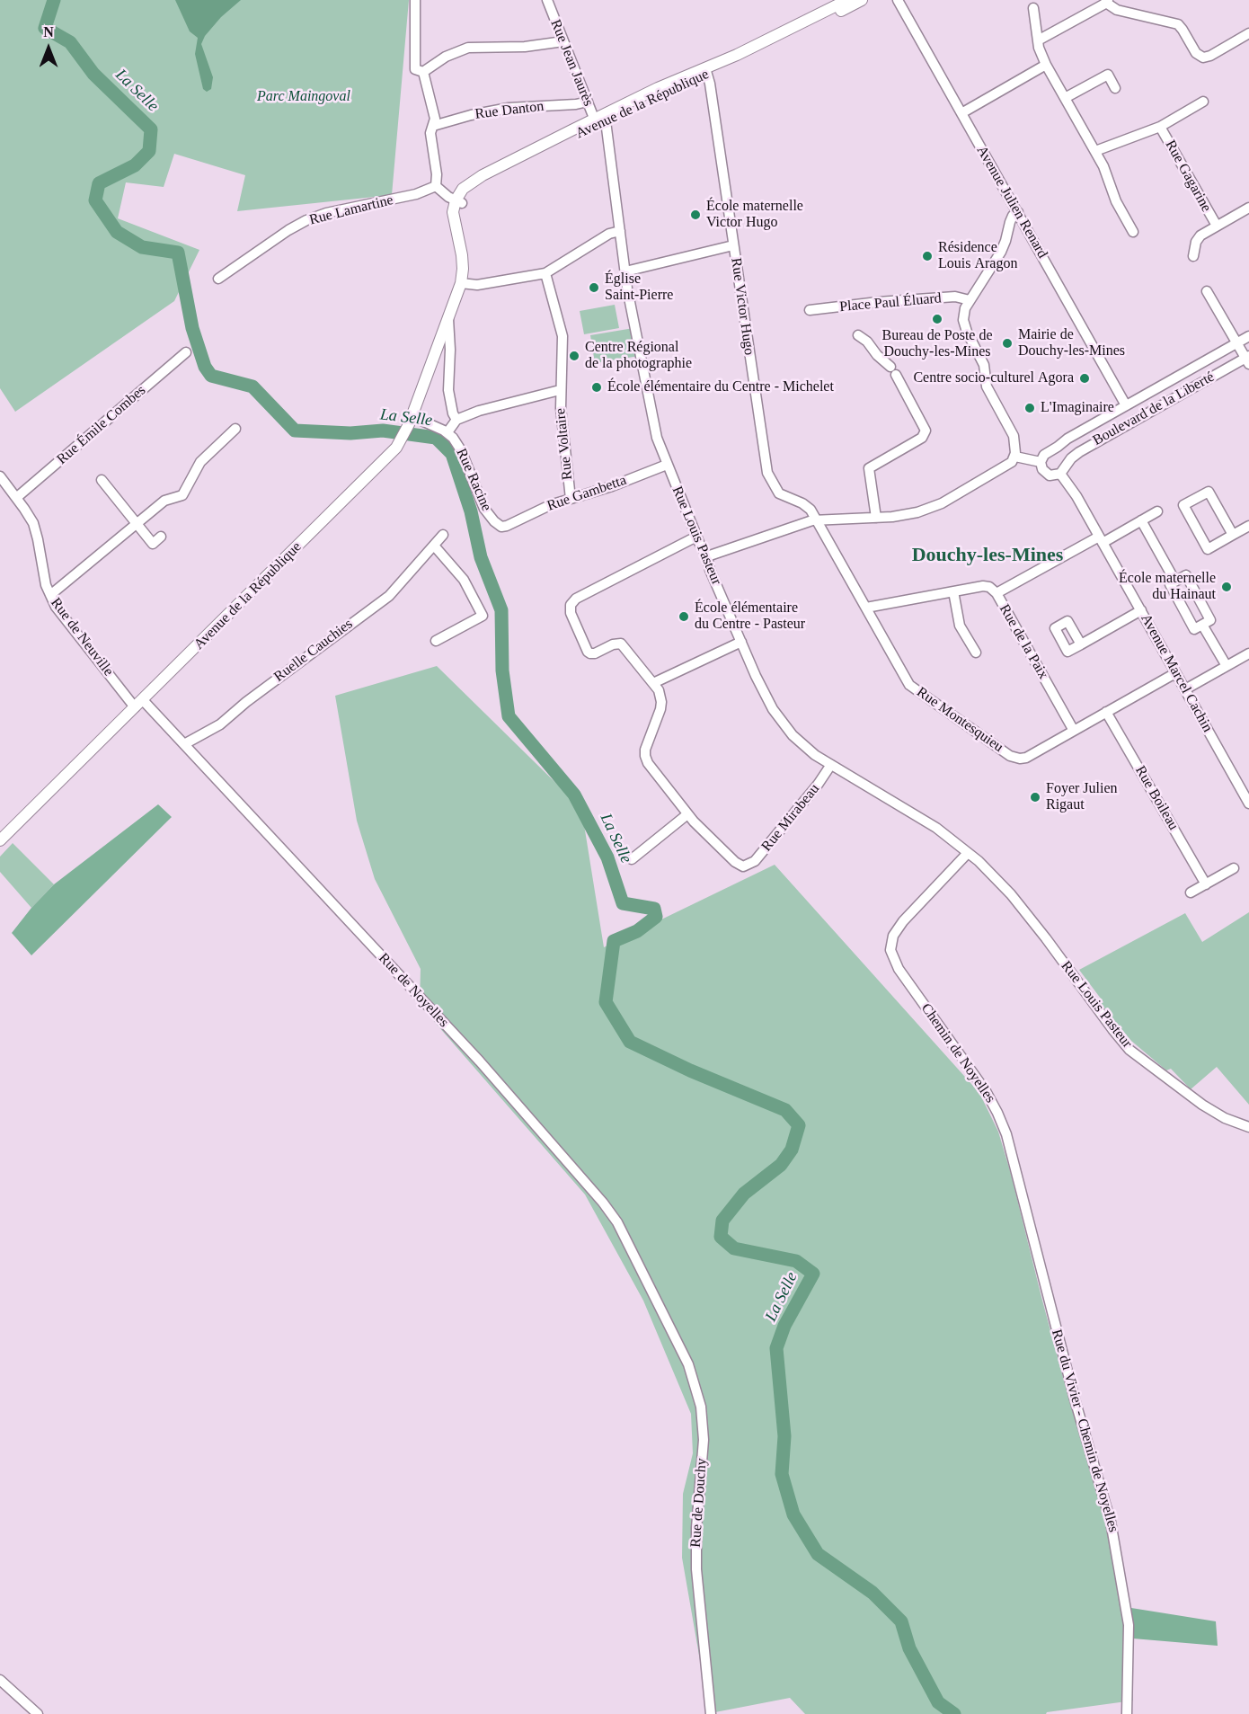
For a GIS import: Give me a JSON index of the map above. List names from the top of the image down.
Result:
{
  "streets": {
    "main road": ["Avenue de la République"],
    "street": [
      "Rue Jean Jaurès",
      "Rue Danton",
      "Rue Gagarine",
      "Avenue Julien Renard",
      "Rue Lamartine",
      "Place Paul Éluard",
      "Rue Victor Hugo",
      "Boulevard de la Liberté",
      "Rue Émile Combes",
      "Rue Voltaire",
      "Rue Racine",
      "Rue Gambetta",
      "Rue Louis Pasteur",
      "Rue de Neuville",
      "Rue de la Paix",
      "Ruelle Cauchies",
      "Avenue Marcel Cachin",
      "Rue Montesquieu",
      "Rue Boileau",
      "Rue Mirabeau",
      "Rue de Noyelles",
      "Chemin de Noyelles",
      "Rue du Vivier - Chemin de Noyelles",
      "Rue de Douchy"
    ]
  },
  "crossings": [
    ["Rue Jean Jaurès", "Avenue de la République"],
    ["Rue Jean Jaurès", "Rue Danton"],
    ["Rue Jean Jaurès", "Rue Louis Pasteur"],
    ["Avenue de la République", "Rue Victor Hugo"],
    ["Avenue de la République", "Rue Racine"],
    ["Avenue de la République", "Rue Louis Pasteur"],
    ["Avenue de la République", "Rue de Neuville"],
    ["Avenue de la République", "Rue de Noyelles"],
    ["Avenue Julien Renard", "Boulevard de la Liberté"],
    ["Rue Victor Hugo", "Rue Montesquieu"],
    ["Boulevard de la Liberté", "Avenue Marcel Cachin"],
    ["Rue Émile Combes", "Rue de Neuville"],
    ["Rue Voltaire", "Rue Gambetta"],
    ["Rue Racine", "Rue Gambetta"],
    ["Rue Gambetta", "Rue Louis Pasteur"],
    ["Rue Louis Pasteur", "Rue Mirabeau"],
    ["Rue Louis Pasteur", "Chemin de Noyelles"],
    ["Rue de Neuville", "Rue de Noyelles"],
    ["Rue de la Paix", "Rue Montesquieu"],
    ["Ruelle Cauchies", "Rue de Noyelles"],
    ["Avenue Marcel Cachin", "Rue Montesquieu"],
    ["Rue Montesquieu", "Rue Boileau"],
    ["Rue de Noyelles", "Rue de Douchy"],
    ["Chemin de Noyelles", "Rue du Vivier - Chemin de Noyelles"]
  ],
  "districts": ["Douchy-les-Mines"],
  "water": ["La Selle"],
  "parks": ["Parc Maingoval"],
  "places": [
    "École maternelle Victor Hugo",
    "Résidence Louis Aragon",
    "Église Saint-Pierre",
    "Bureau de Poste de Douchy-les-Mines",
    "Mairie de Douchy-les-Mines",
    "Centre Régional de la photographie",
    "Centre socio-culturel Agora",
    "École élémentaire du Centre - Michelet",
    "L'Imaginaire",
    "École maternelle du Hainaut",
    "École élémentaire du Centre - Pasteur",
    "Foyer Julien Rigaut"
  ],
  "north": "top"
}
